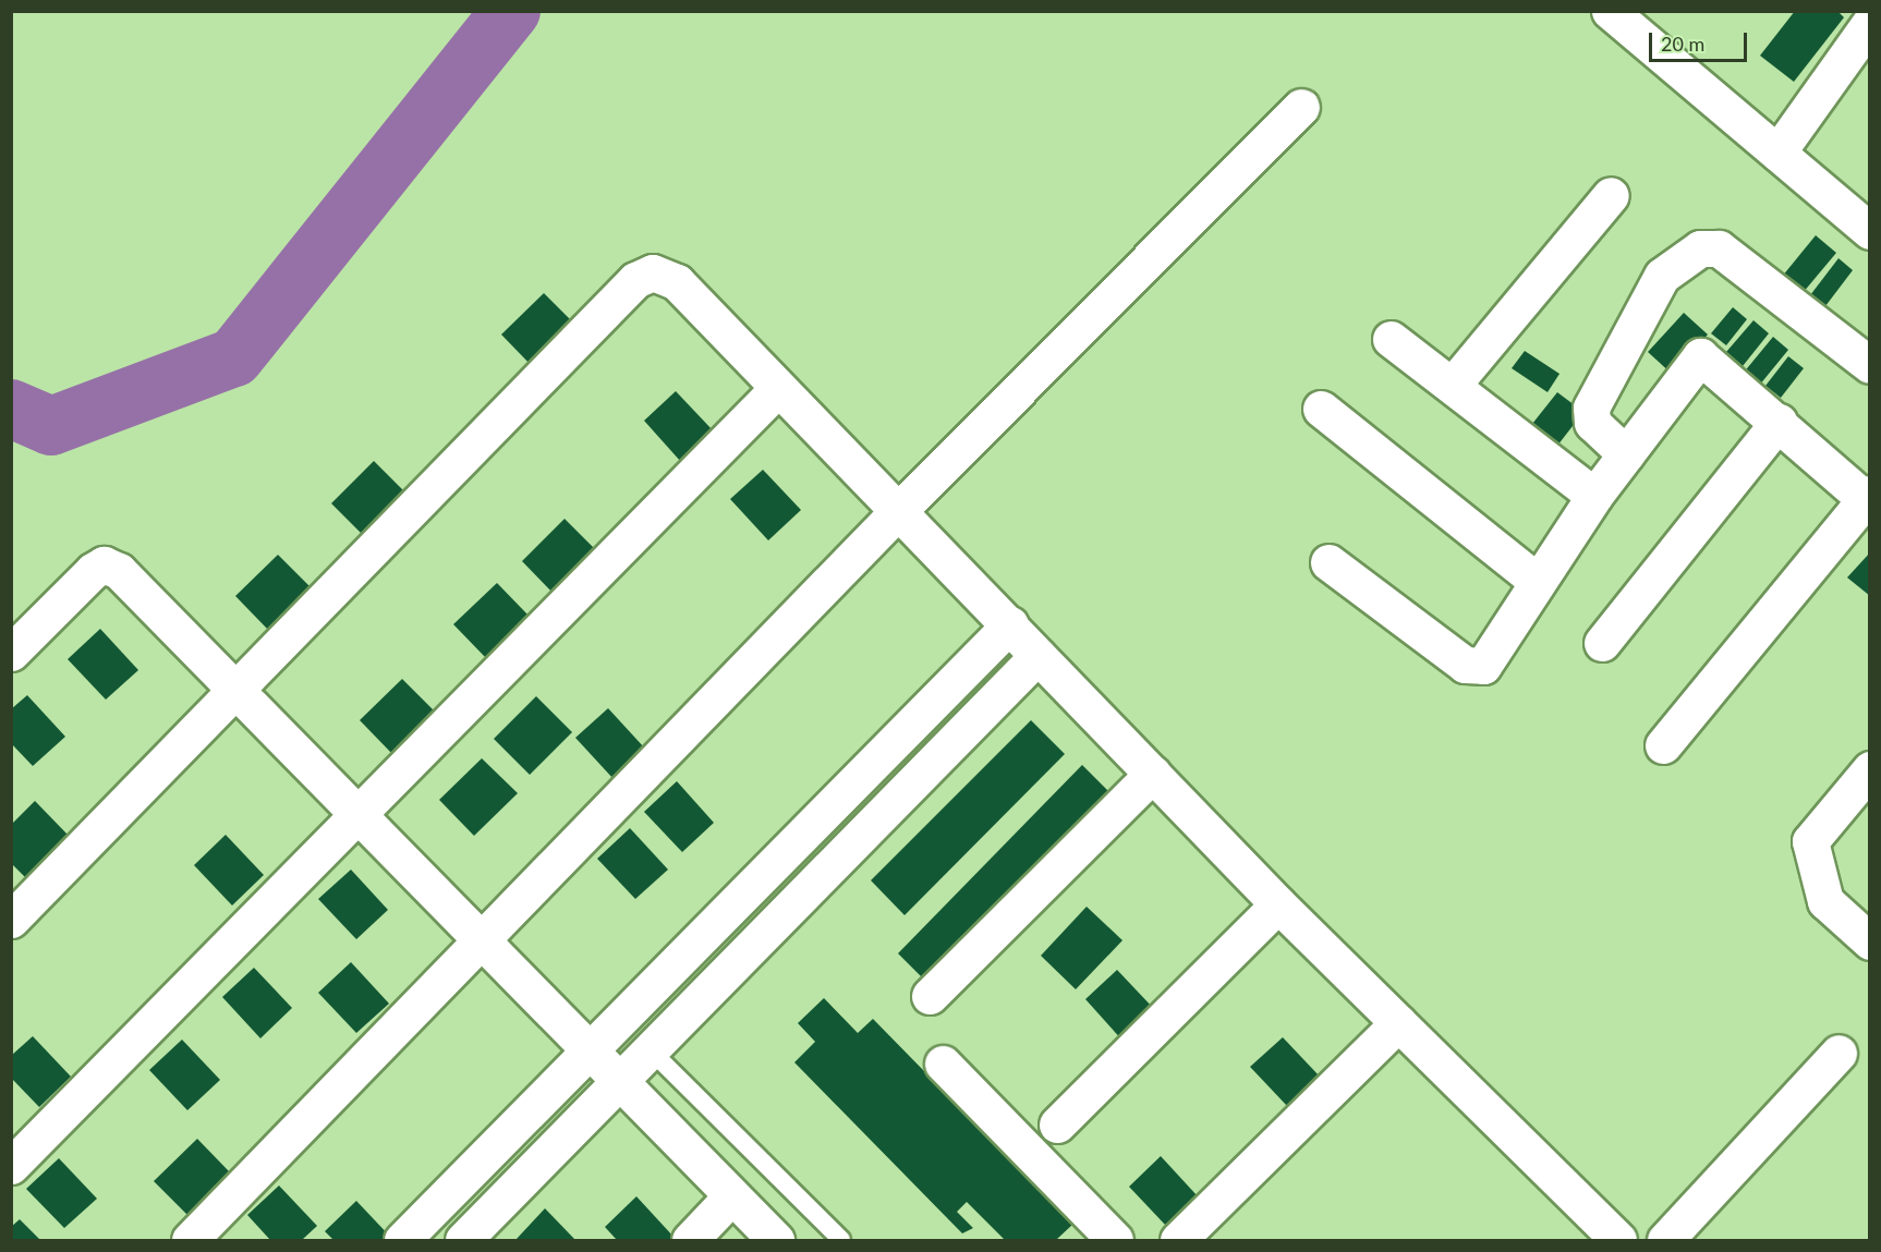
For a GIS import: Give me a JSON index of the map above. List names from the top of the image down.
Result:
{
  "scale_bar": "20 m"
}
